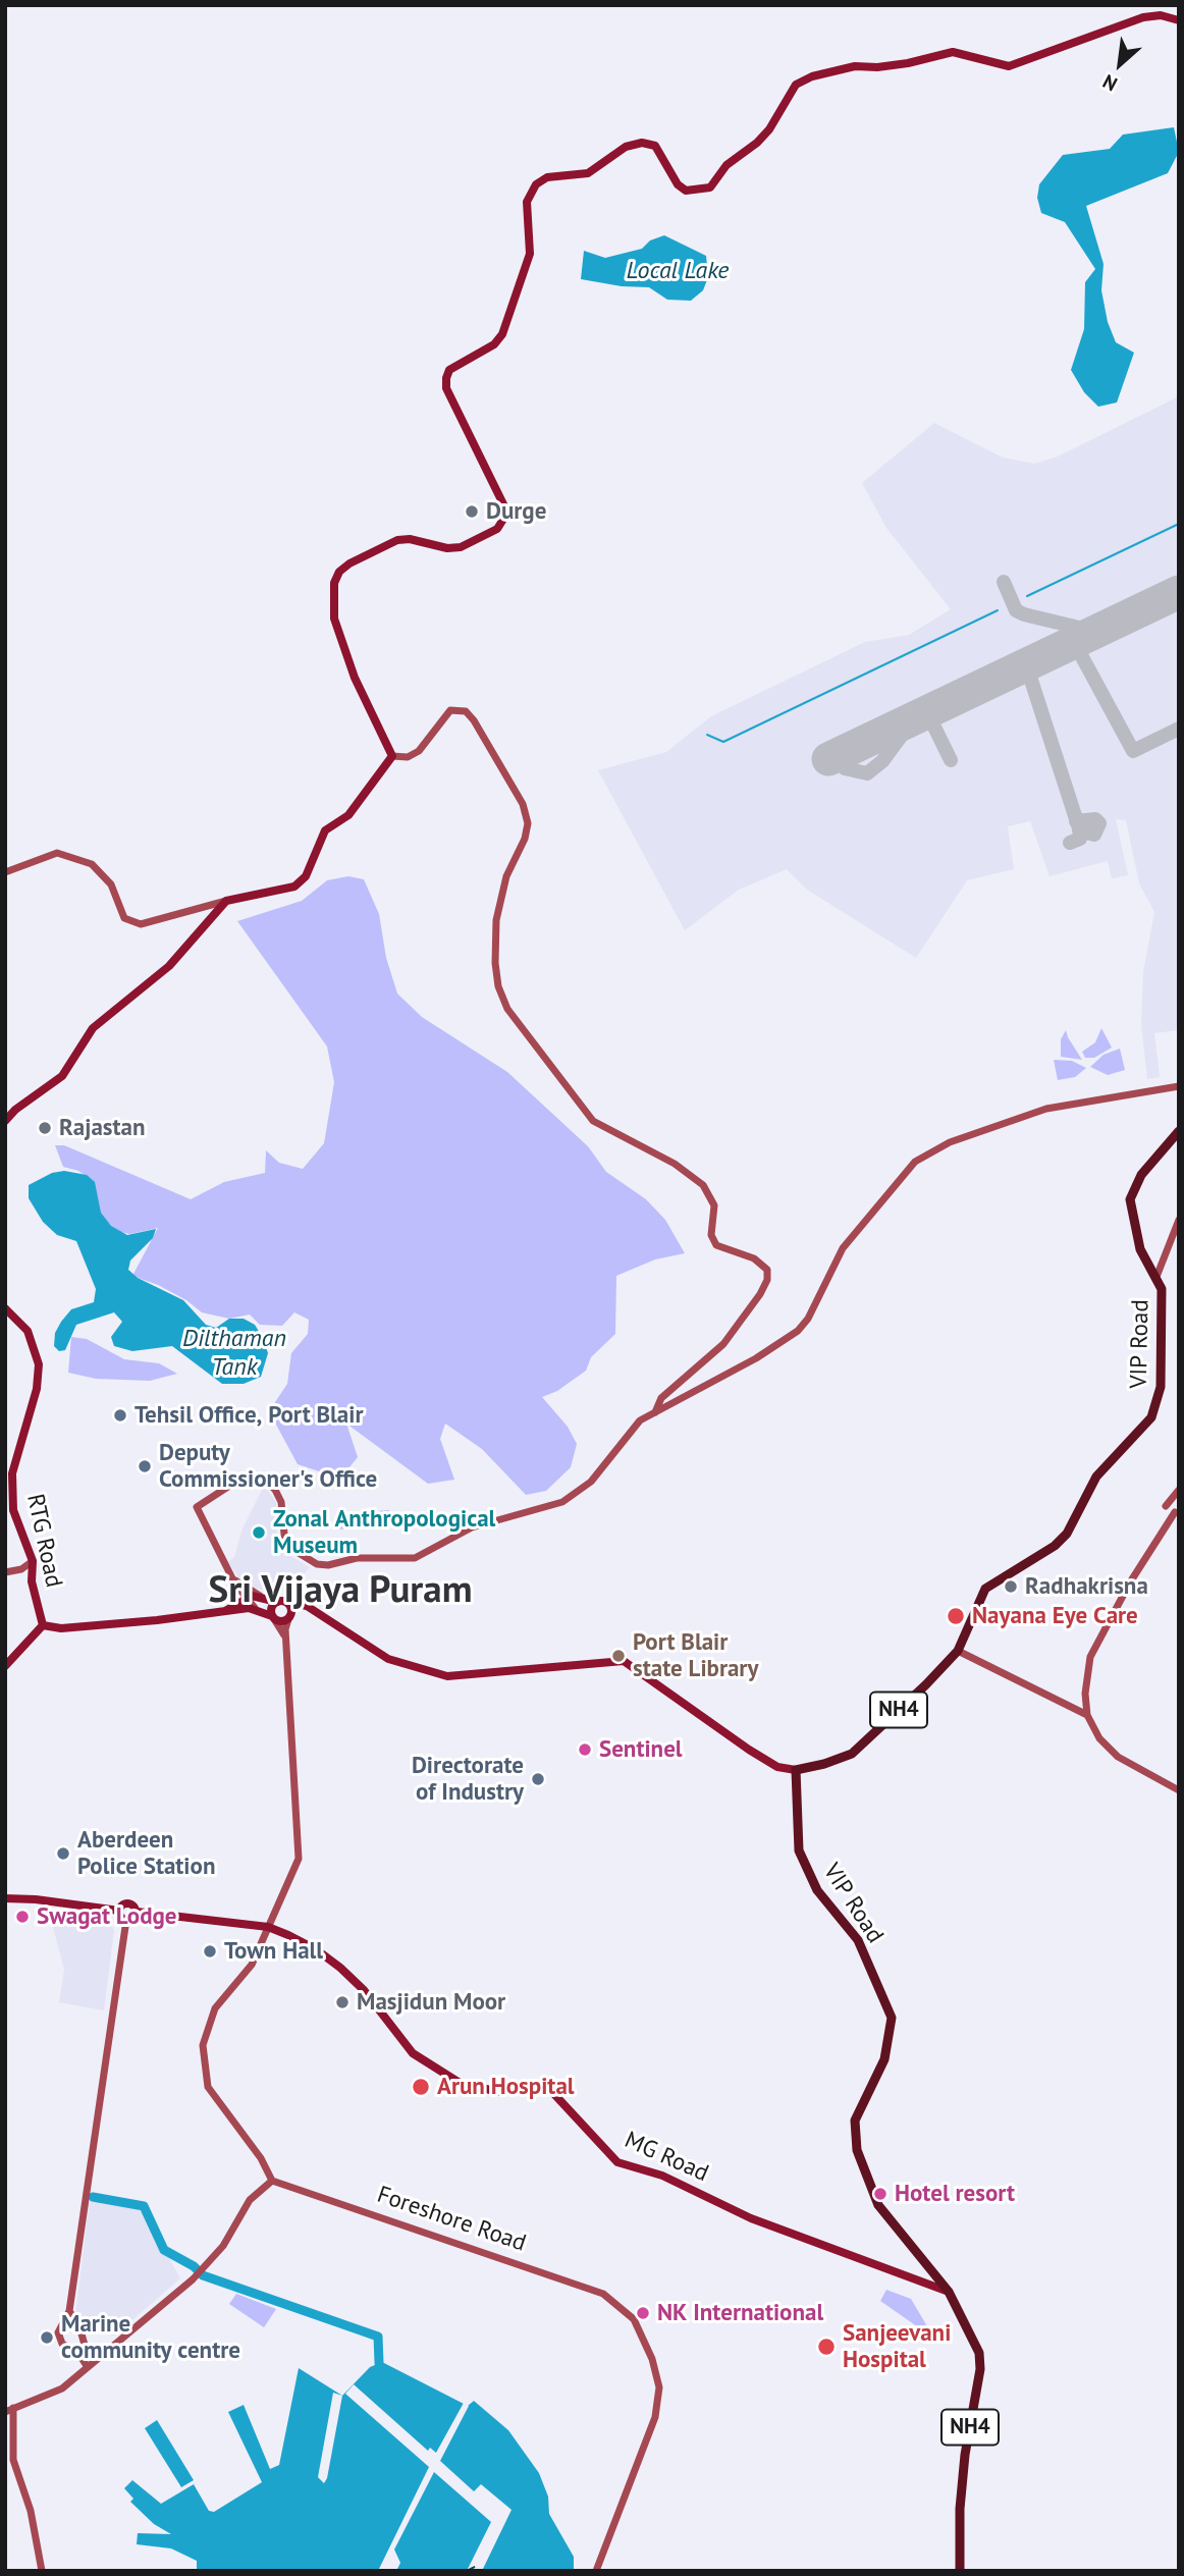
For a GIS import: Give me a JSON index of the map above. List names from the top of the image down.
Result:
{
  "streets": {
    "highway": ["VIP Road", "NH4"],
    "main road": ["RTG Road", "MG Road", "Foreshore Road"]
  },
  "crossings": [
    ["VIP Road", "NH4"],
    ["VIP Road", "MG Road"],
    ["NH4", "MG Road"]
  ],
  "districts": ["Sri Vijaya Puram"],
  "water": ["Local Lake", "Dilthaman Tank"],
  "places": [
    "Durge",
    "Rajastan",
    "Tehsil Office, Port Blair",
    "Deputy Commissioner's Office",
    "Zonal Anthropological Museum",
    "Radhakrisna",
    "Nayana Eye Care",
    "Port Blair state Library",
    "Sentinel",
    "Directorate of Industry",
    "Aberdeen Police Station",
    "Swagat Lodge",
    "Town Hall",
    "Masjidun Moor",
    "Arun Hospital",
    "Hotel resort",
    "NK International",
    "Marine community centre",
    "Sanjeevani Hospital"
  ],
  "north": "bottom left"
}
